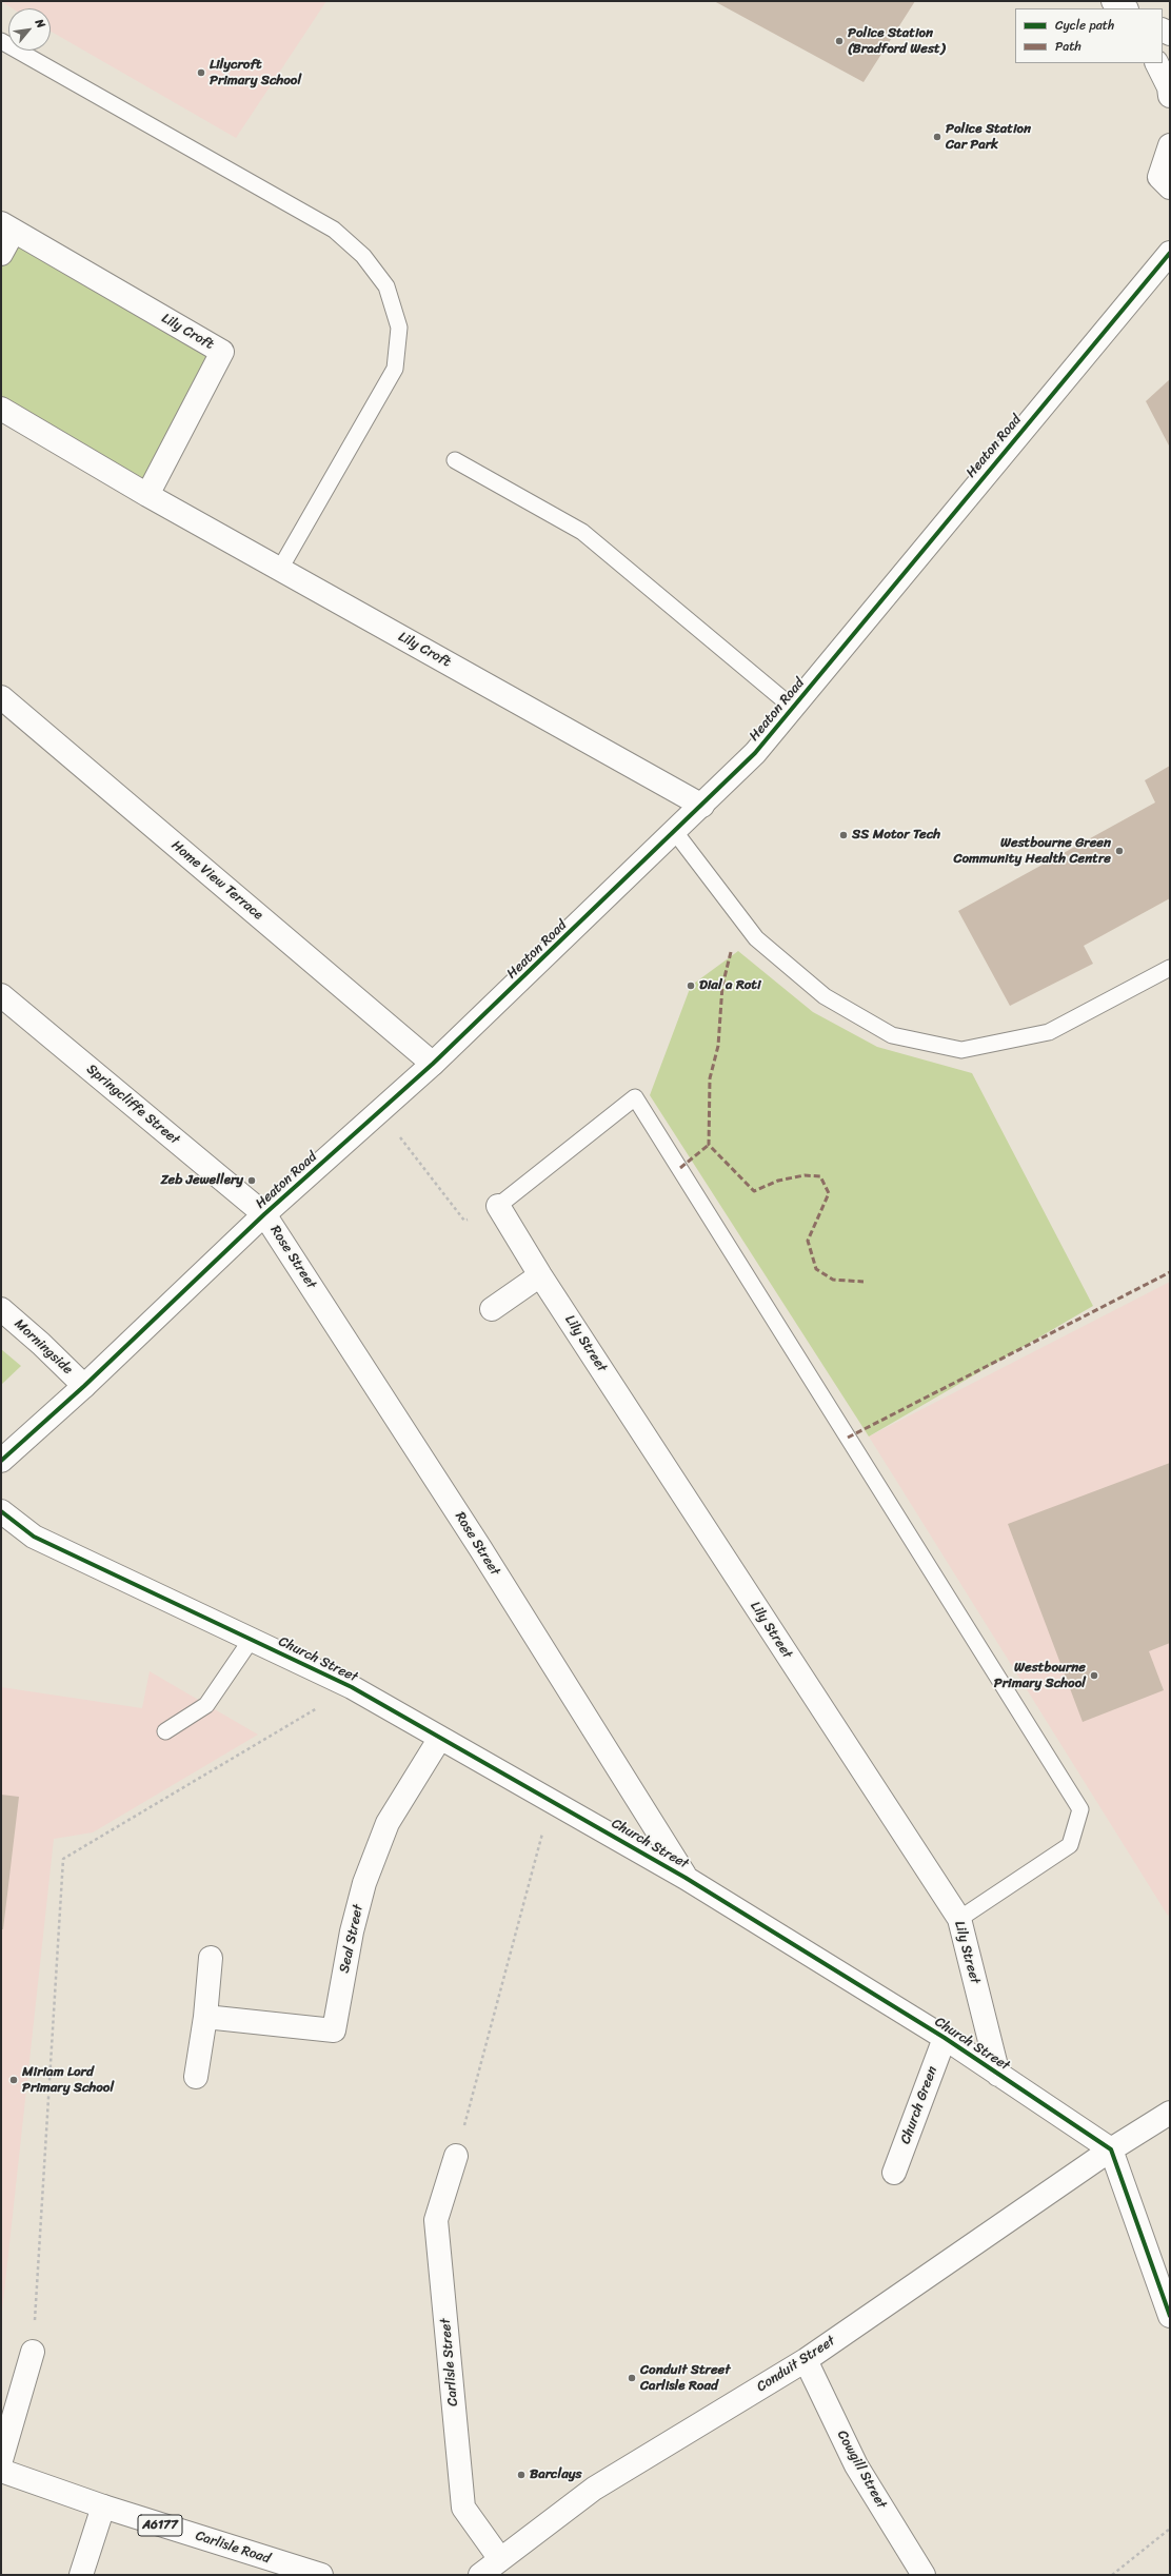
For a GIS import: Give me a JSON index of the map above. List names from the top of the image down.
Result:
{
  "streets": {
    "street": [
      "Lily Croft",
      "Heaton Road",
      "Home View Terrace",
      "Springcliffe Street",
      "Rose Street",
      "Lily Street",
      "Morningside",
      "Church Street",
      "Seal Street",
      "Church Green",
      "Carlisle Street",
      "Conduit Street",
      "Cowgill Street",
      "A6177",
      "Carlisle Road"
    ]
  },
  "crossings": [
    ["Lily Croft", "Heaton Road"],
    ["Heaton Road", "Home View Terrace"],
    ["Heaton Road", "Springcliffe Street"],
    ["Heaton Road", "Rose Street"],
    ["Heaton Road", "Morningside"],
    ["Springcliffe Street", "Rose Street"],
    ["Rose Street", "Church Street"],
    ["Lily Street", "Church Street"],
    ["Church Street", "Seal Street"],
    ["Church Street", "Church Green"],
    ["Church Street", "Conduit Street"],
    ["Carlisle Street", "Conduit Street"],
    ["Conduit Street", "Cowgill Street"]
  ],
  "places": [
    "Police Station (Bradford West)",
    "Lilycroft Primary School",
    "Police Station Car Park",
    "SS Motor Tech",
    "Westbourne Green Community Health Centre",
    "Dial a Roti",
    "Zeb Jewellery",
    "Westbourne Primary School",
    "Miriam Lord Primary School",
    "Conduit Street Carlisle Road",
    "Barclays"
  ],
  "legend": ["Cycle path", "Path"],
  "north": "top right"
}
